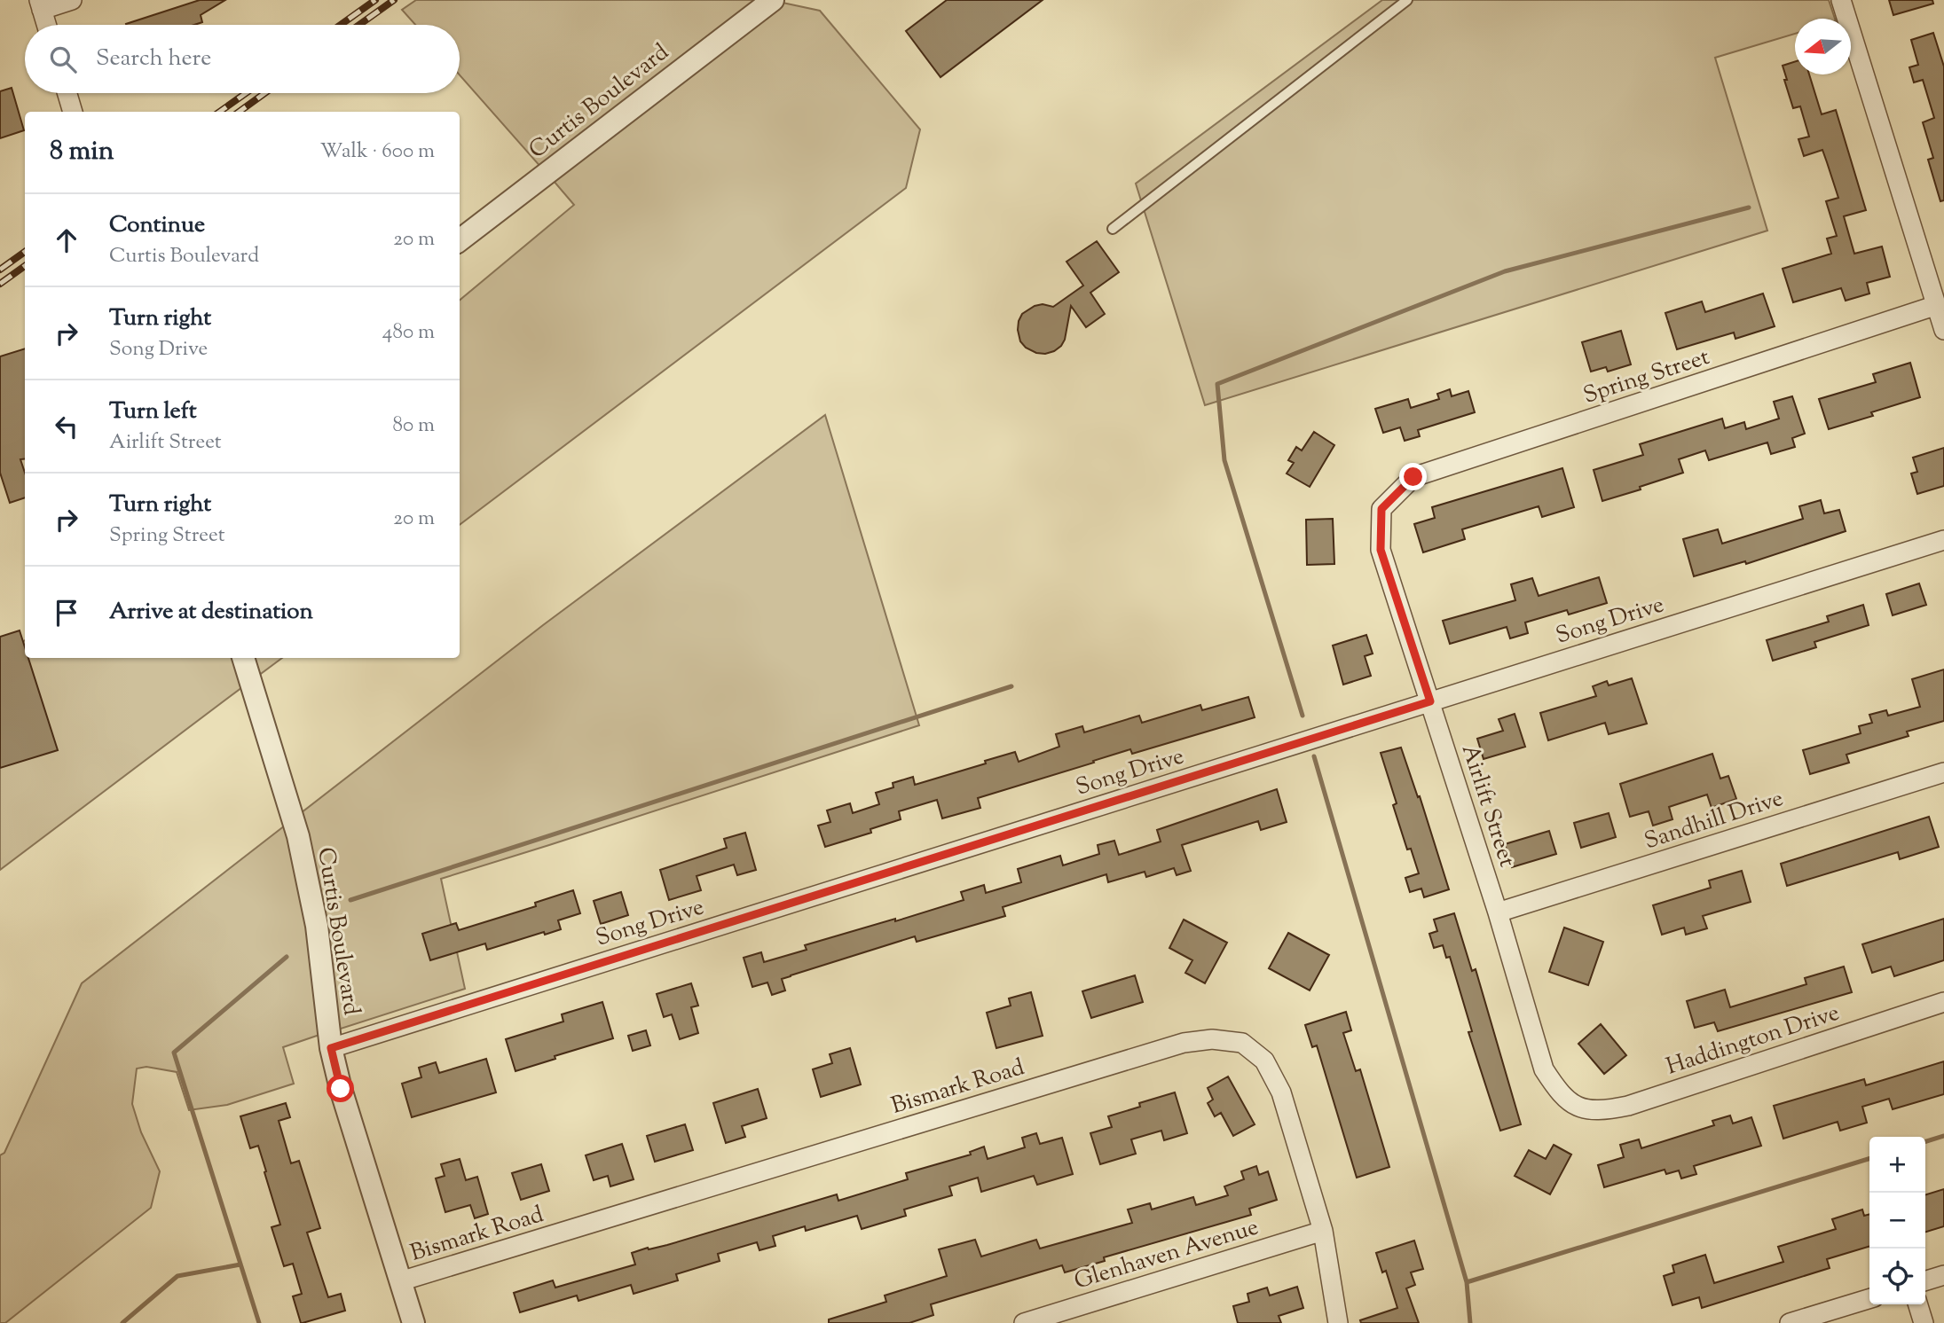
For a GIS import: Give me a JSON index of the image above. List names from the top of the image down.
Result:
{
  "streets": {
    "street": [
      "Curtis Boulevard",
      "Spring Street",
      "Song Drive",
      "Airlift Street",
      "Sandhill Drive",
      "Haddington Drive",
      "Bismark Road",
      "Glenhaven Avenue"
    ]
  },
  "crossings": [
    ["Curtis Boulevard", "Song Drive"],
    ["Curtis Boulevard", "Bismark Road"],
    ["Spring Street", "Airlift Street"],
    ["Song Drive", "Airlift Street"],
    ["Airlift Street", "Sandhill Drive"],
    ["Airlift Street", "Haddington Drive"],
    ["Bismark Road", "Glenhaven Avenue"]
  ],
  "north": "left",
  "page": {
    "search": "Search here",
    "heading": ["8 min", "Walk · 600 m"],
    "list": [
      ["Continue", "Curtis Boulevard", "20 m"],
      ["Turn right", "Song Drive", "480 m"],
      ["Turn left", "Airlift Street", "80 m"],
      ["Turn right", "Spring Street", "20 m"],
      "Arrive at destination"
    ],
    "map_buttons": ["+", "−"]
  }
}
